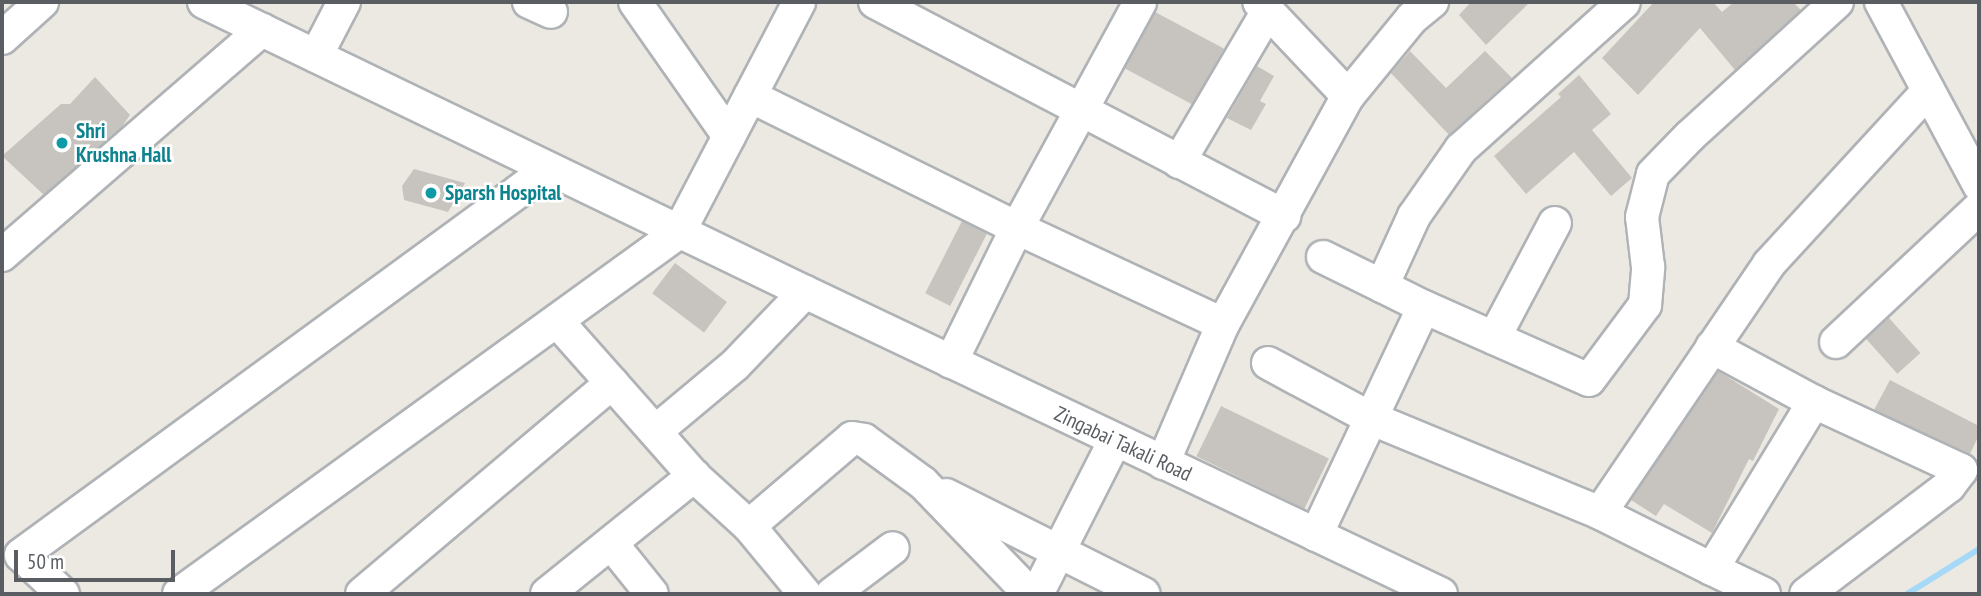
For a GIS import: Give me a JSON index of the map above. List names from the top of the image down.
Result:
{
  "streets": {
    "street": ["Zingabai Takali Road"]
  },
  "places": ["Shri Krushna Hall", "Sparsh Hospital"],
  "scale_bar": "50 m"
}
